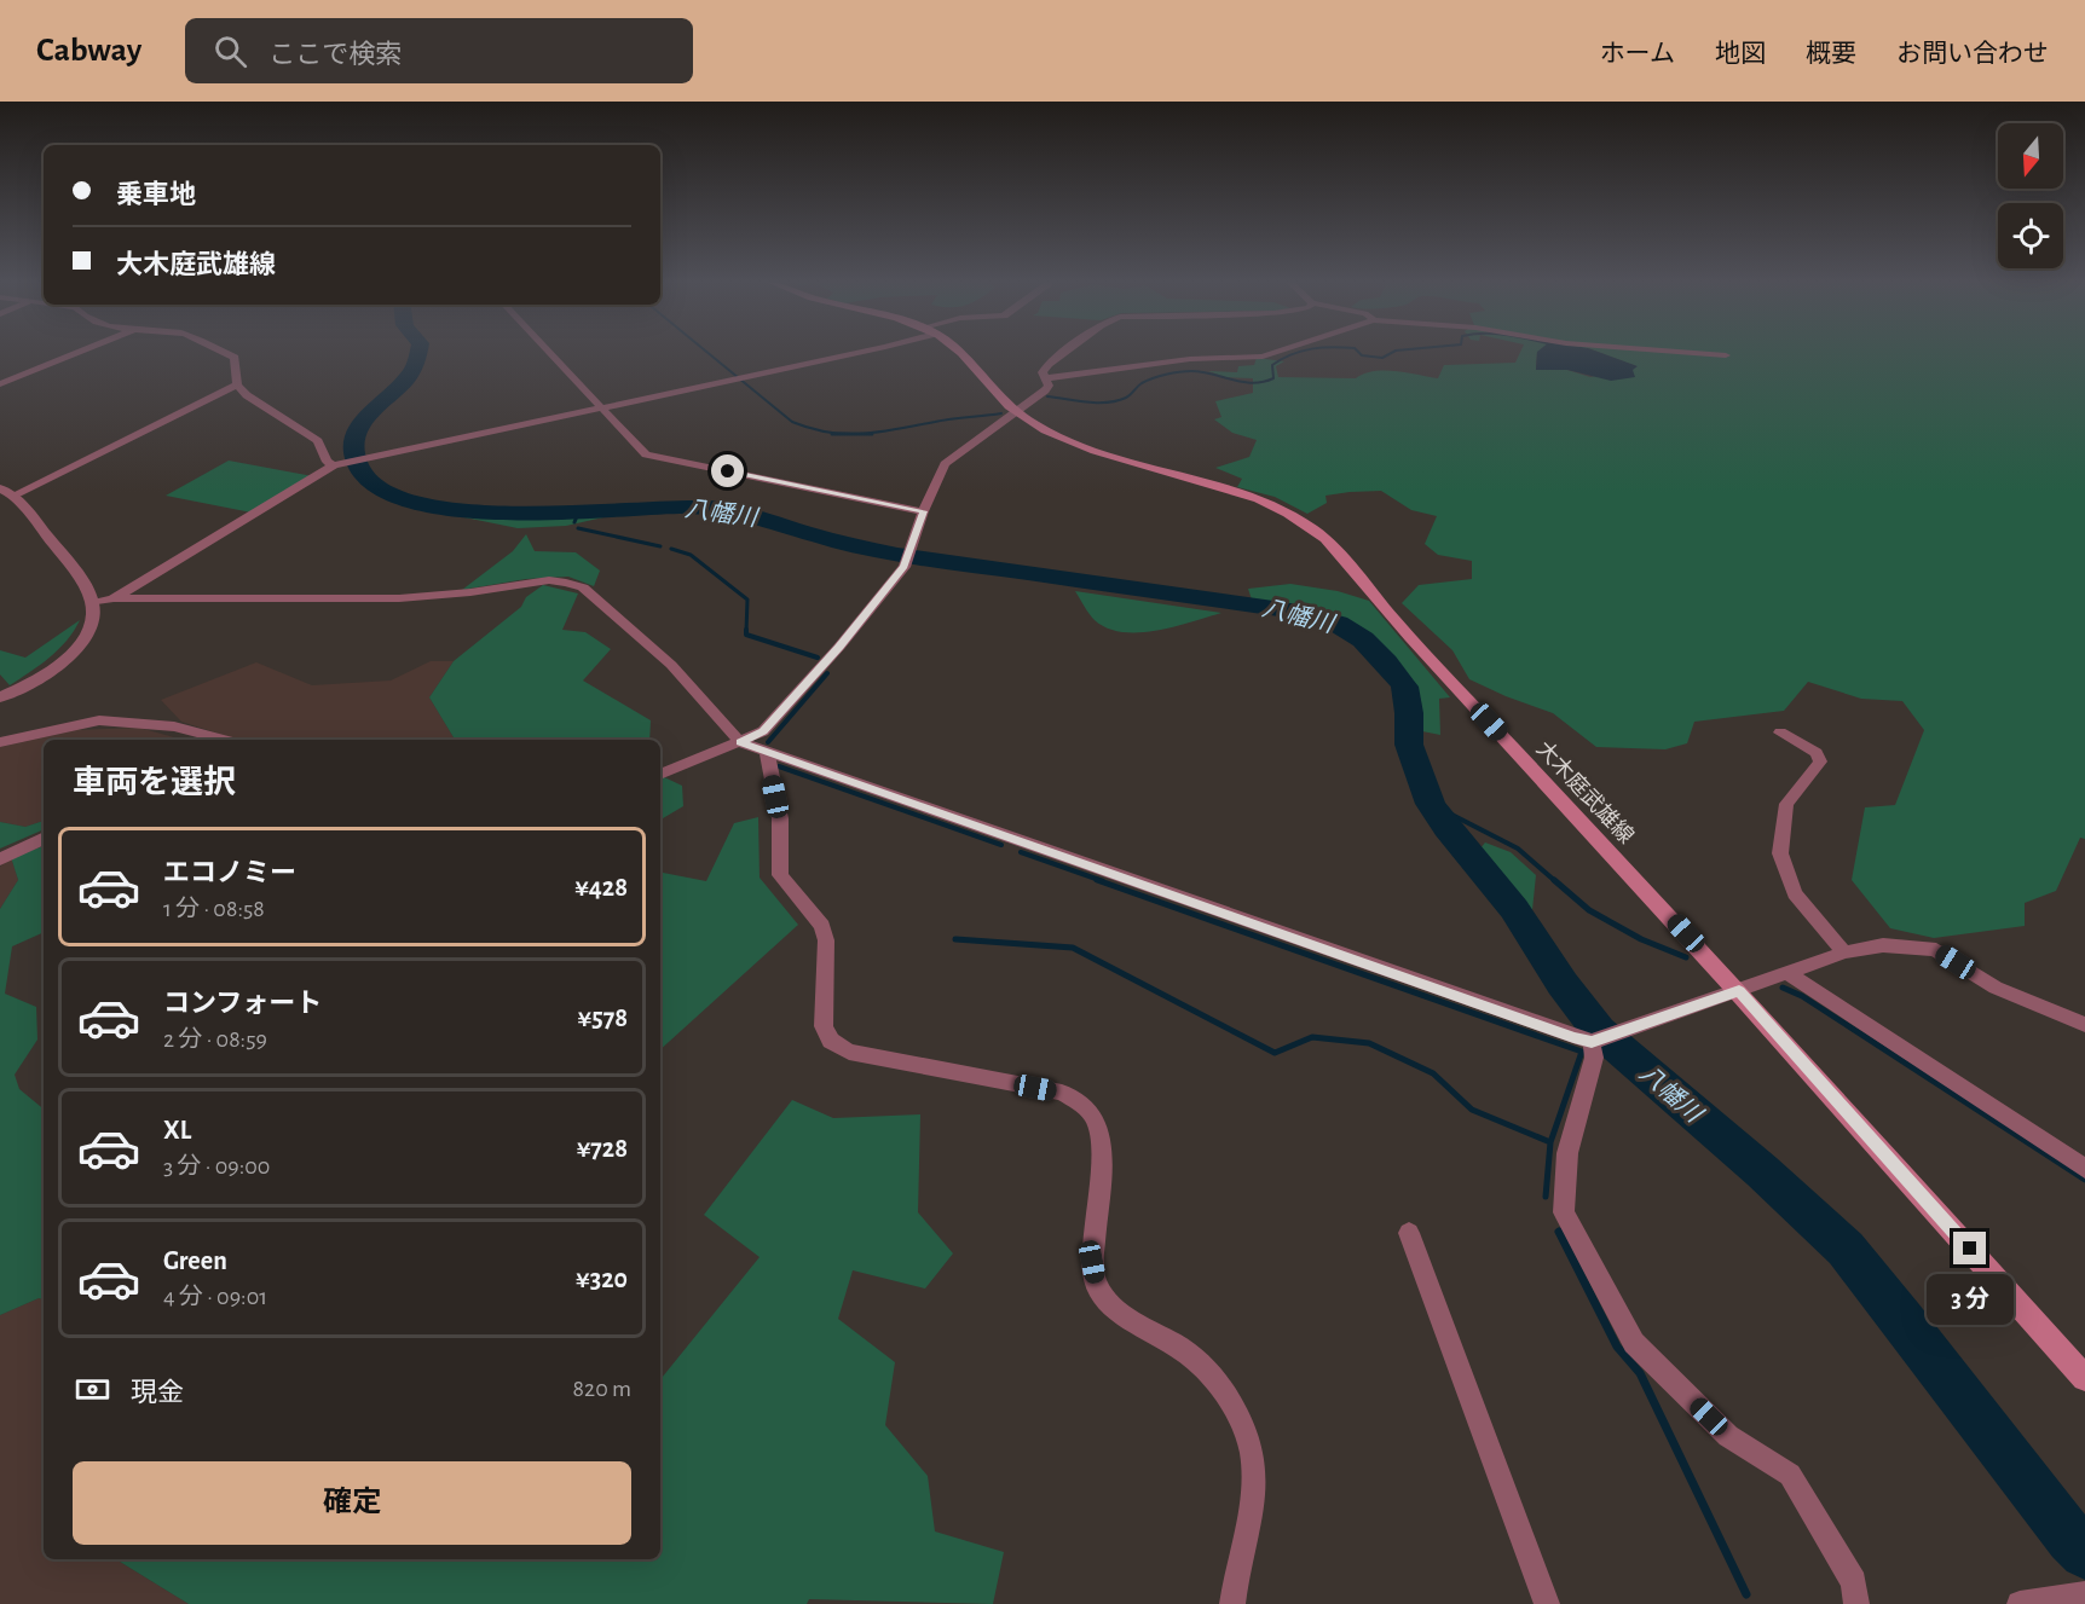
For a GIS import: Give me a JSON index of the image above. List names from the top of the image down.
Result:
{
  "streets": {
    "main road": ["大木庭武雄線"]
  },
  "water": ["八幡川"],
  "north": "bottom",
  "page": {
    "header": "Cabway",
    "search": "ここで検索",
    "nav": [
      "ホーム",
      "地図",
      "概要",
      "お問い合わせ"
    ],
    "banner": ["乗車地", "大木庭武雄線"],
    "heading": "車両を選択",
    "list": [
      {
        "name": "エコノミー",
        "note": "1 分 · 08:58",
        "value": "¥428"
      },
      {
        "name": "コンフォート",
        "note": "2 分 · 08:59",
        "value": "¥578"
      },
      {
        "name": "XL",
        "note": "3 分 · 09:00",
        "value": "¥728"
      },
      {
        "name": "Green",
        "note": "4 分 · 09:01",
        "value": "¥320"
      }
    ],
    "bubble": "3 分",
    "pay": ["現金", "820 m"],
    "buttons": "確定"
  }
}
